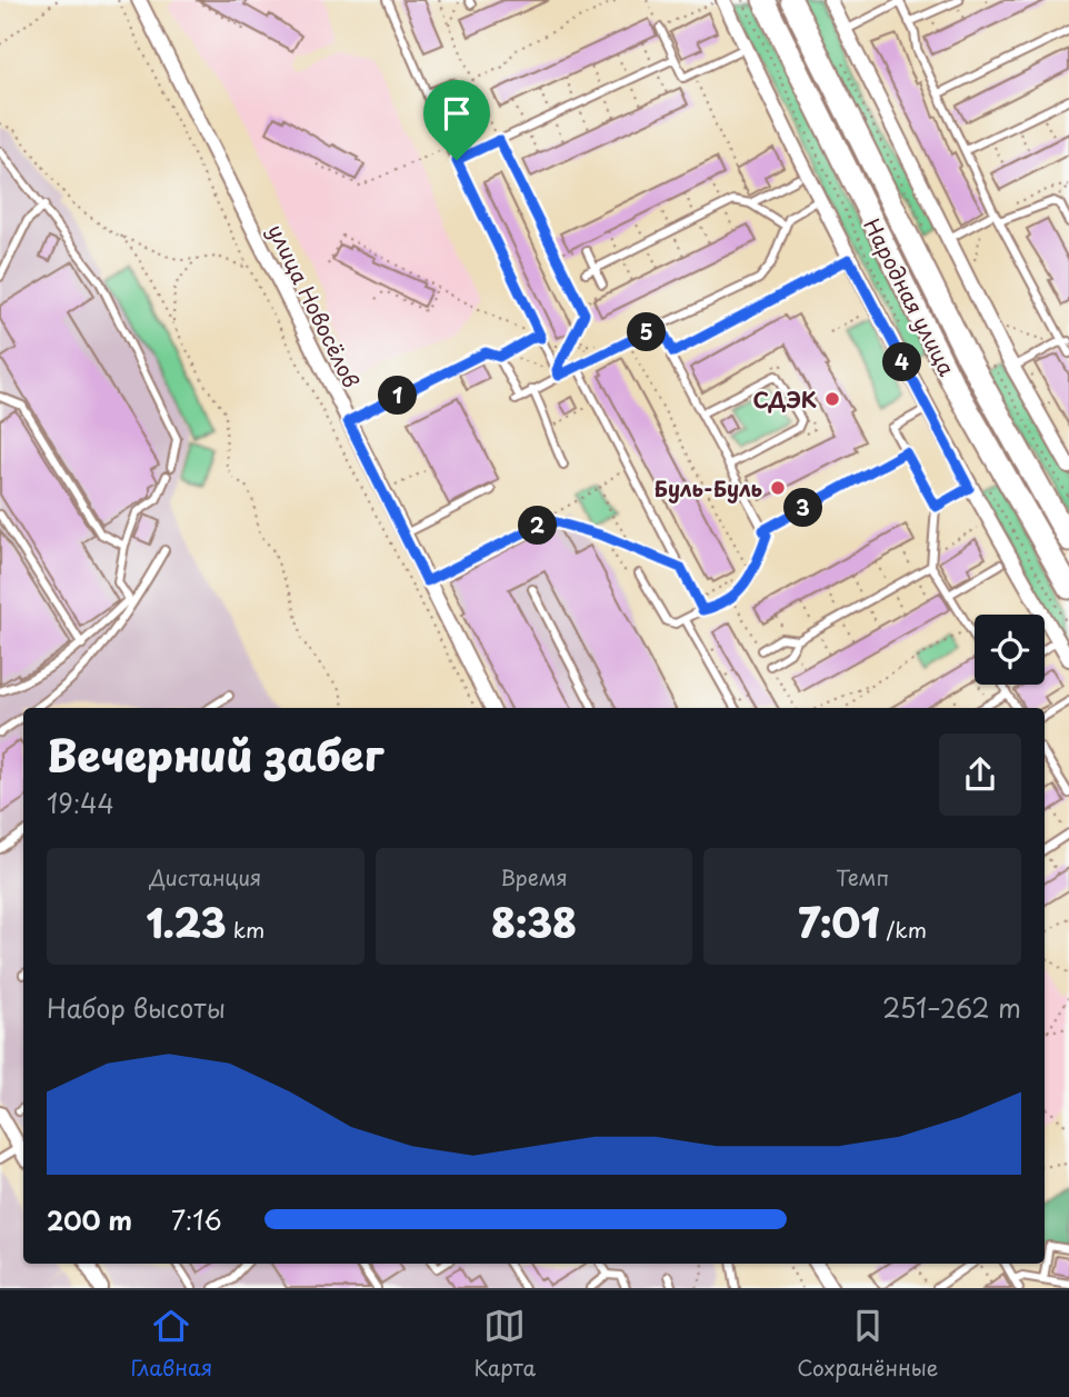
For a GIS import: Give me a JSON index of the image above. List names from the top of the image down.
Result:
{
  "streets": {
    "main road": ["Народная улица"],
    "street": ["улица Новосёлов"]
  },
  "places": ["СДЭК", "Буль-Буль"],
  "page": {
    "pins": [
      "5",
      "4",
      "1",
      "3",
      "2"
    ],
    "heading": ["Вечерний забег", "19:44"],
    "stats": [
      ["Дистанция", "1.23 km"],
      ["Время", "8:38"],
      ["Темп", "7:01 /km"]
    ],
    "chart": ["Набор высоты", "251–262 m"],
    "list": [
      {
        "name": "200 m",
        "note": "7:16"
      }
    ],
    "tabs": ["Главная", "Карта", "Сохранённые"]
  }
}
